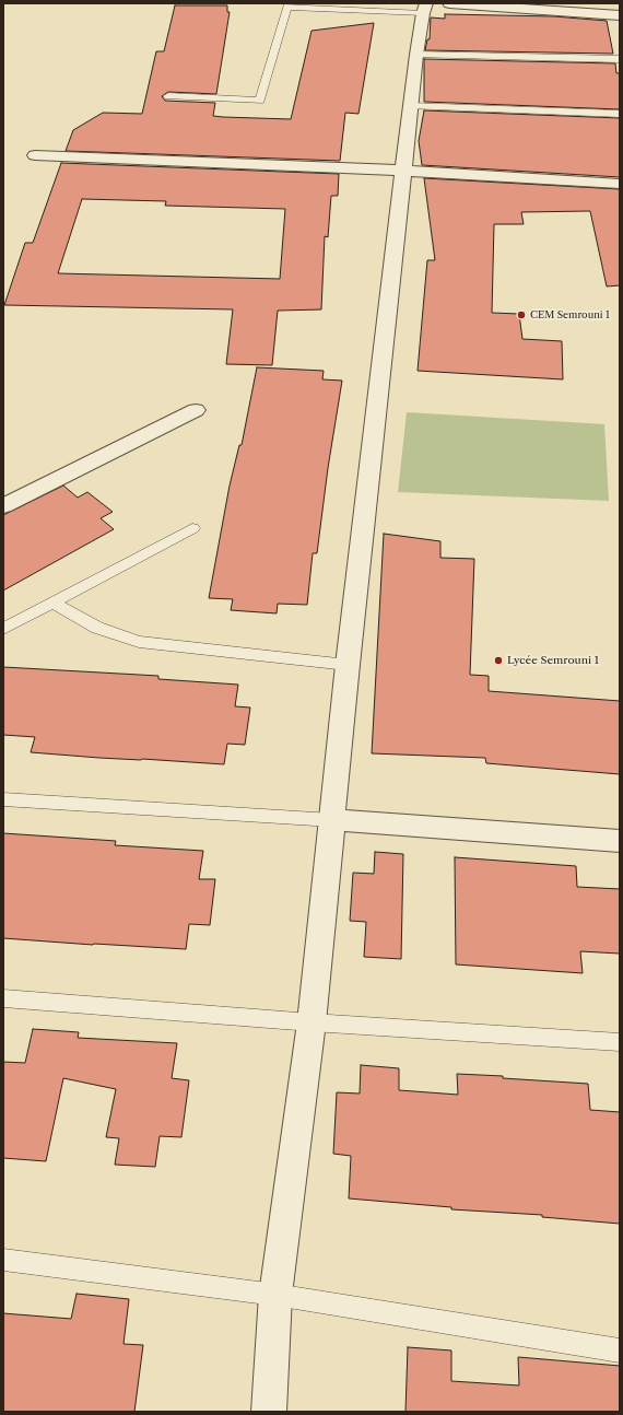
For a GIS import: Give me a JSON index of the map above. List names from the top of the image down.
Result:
{
  "places": ["CEM Semrouni 1", "Lycée Semrouni 1"]
}
